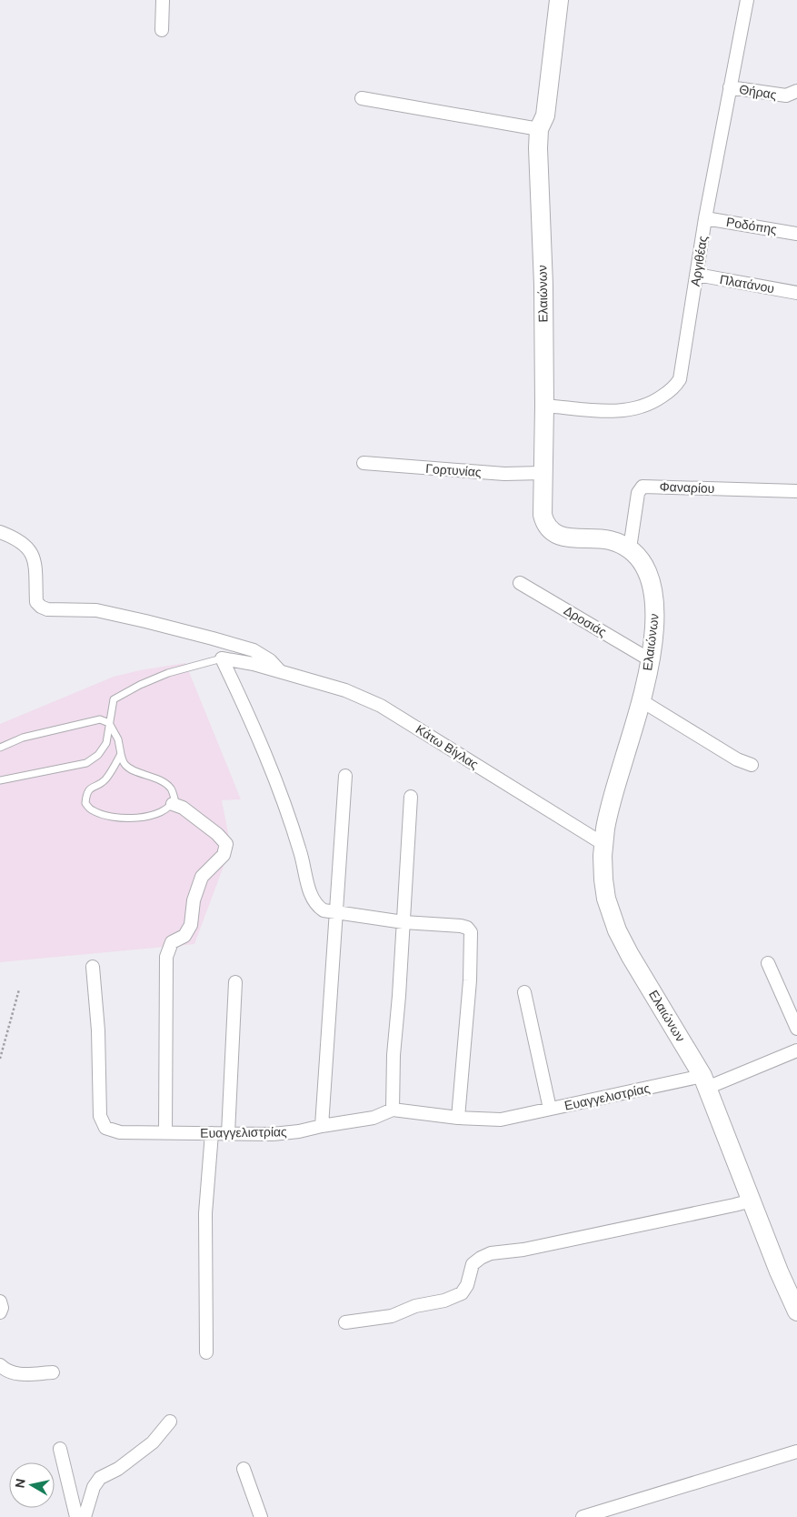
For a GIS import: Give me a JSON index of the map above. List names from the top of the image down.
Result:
{
  "streets": {
    "main road": ["Ελαιώνων"],
    "street": [
      "Θήρας",
      "Ροδόπης",
      "Αργιθέας",
      "Πλατάνου",
      "Γορτυνίας",
      "Φαναρίου",
      "Δροσιάς",
      "Κάτω Βίγλας",
      "Ευαγγελιστρίας"
    ]
  },
  "crossings": [
    ["Θήρας", "Αργιθέας"],
    ["Ροδόπης", "Αργιθέας"],
    ["Αργιθέας", "Πλατάνου"],
    ["Αργιθέας", "Ελαιώνων"],
    ["Ελαιώνων", "Γορτυνίας"],
    ["Ελαιώνων", "Φαναρίου"],
    ["Ελαιώνων", "Δροσιάς"],
    ["Ελαιώνων", "Κάτω Βίγλας"],
    ["Ελαιώνων", "Ευαγγελιστρίας"]
  ],
  "north": "left"
}
